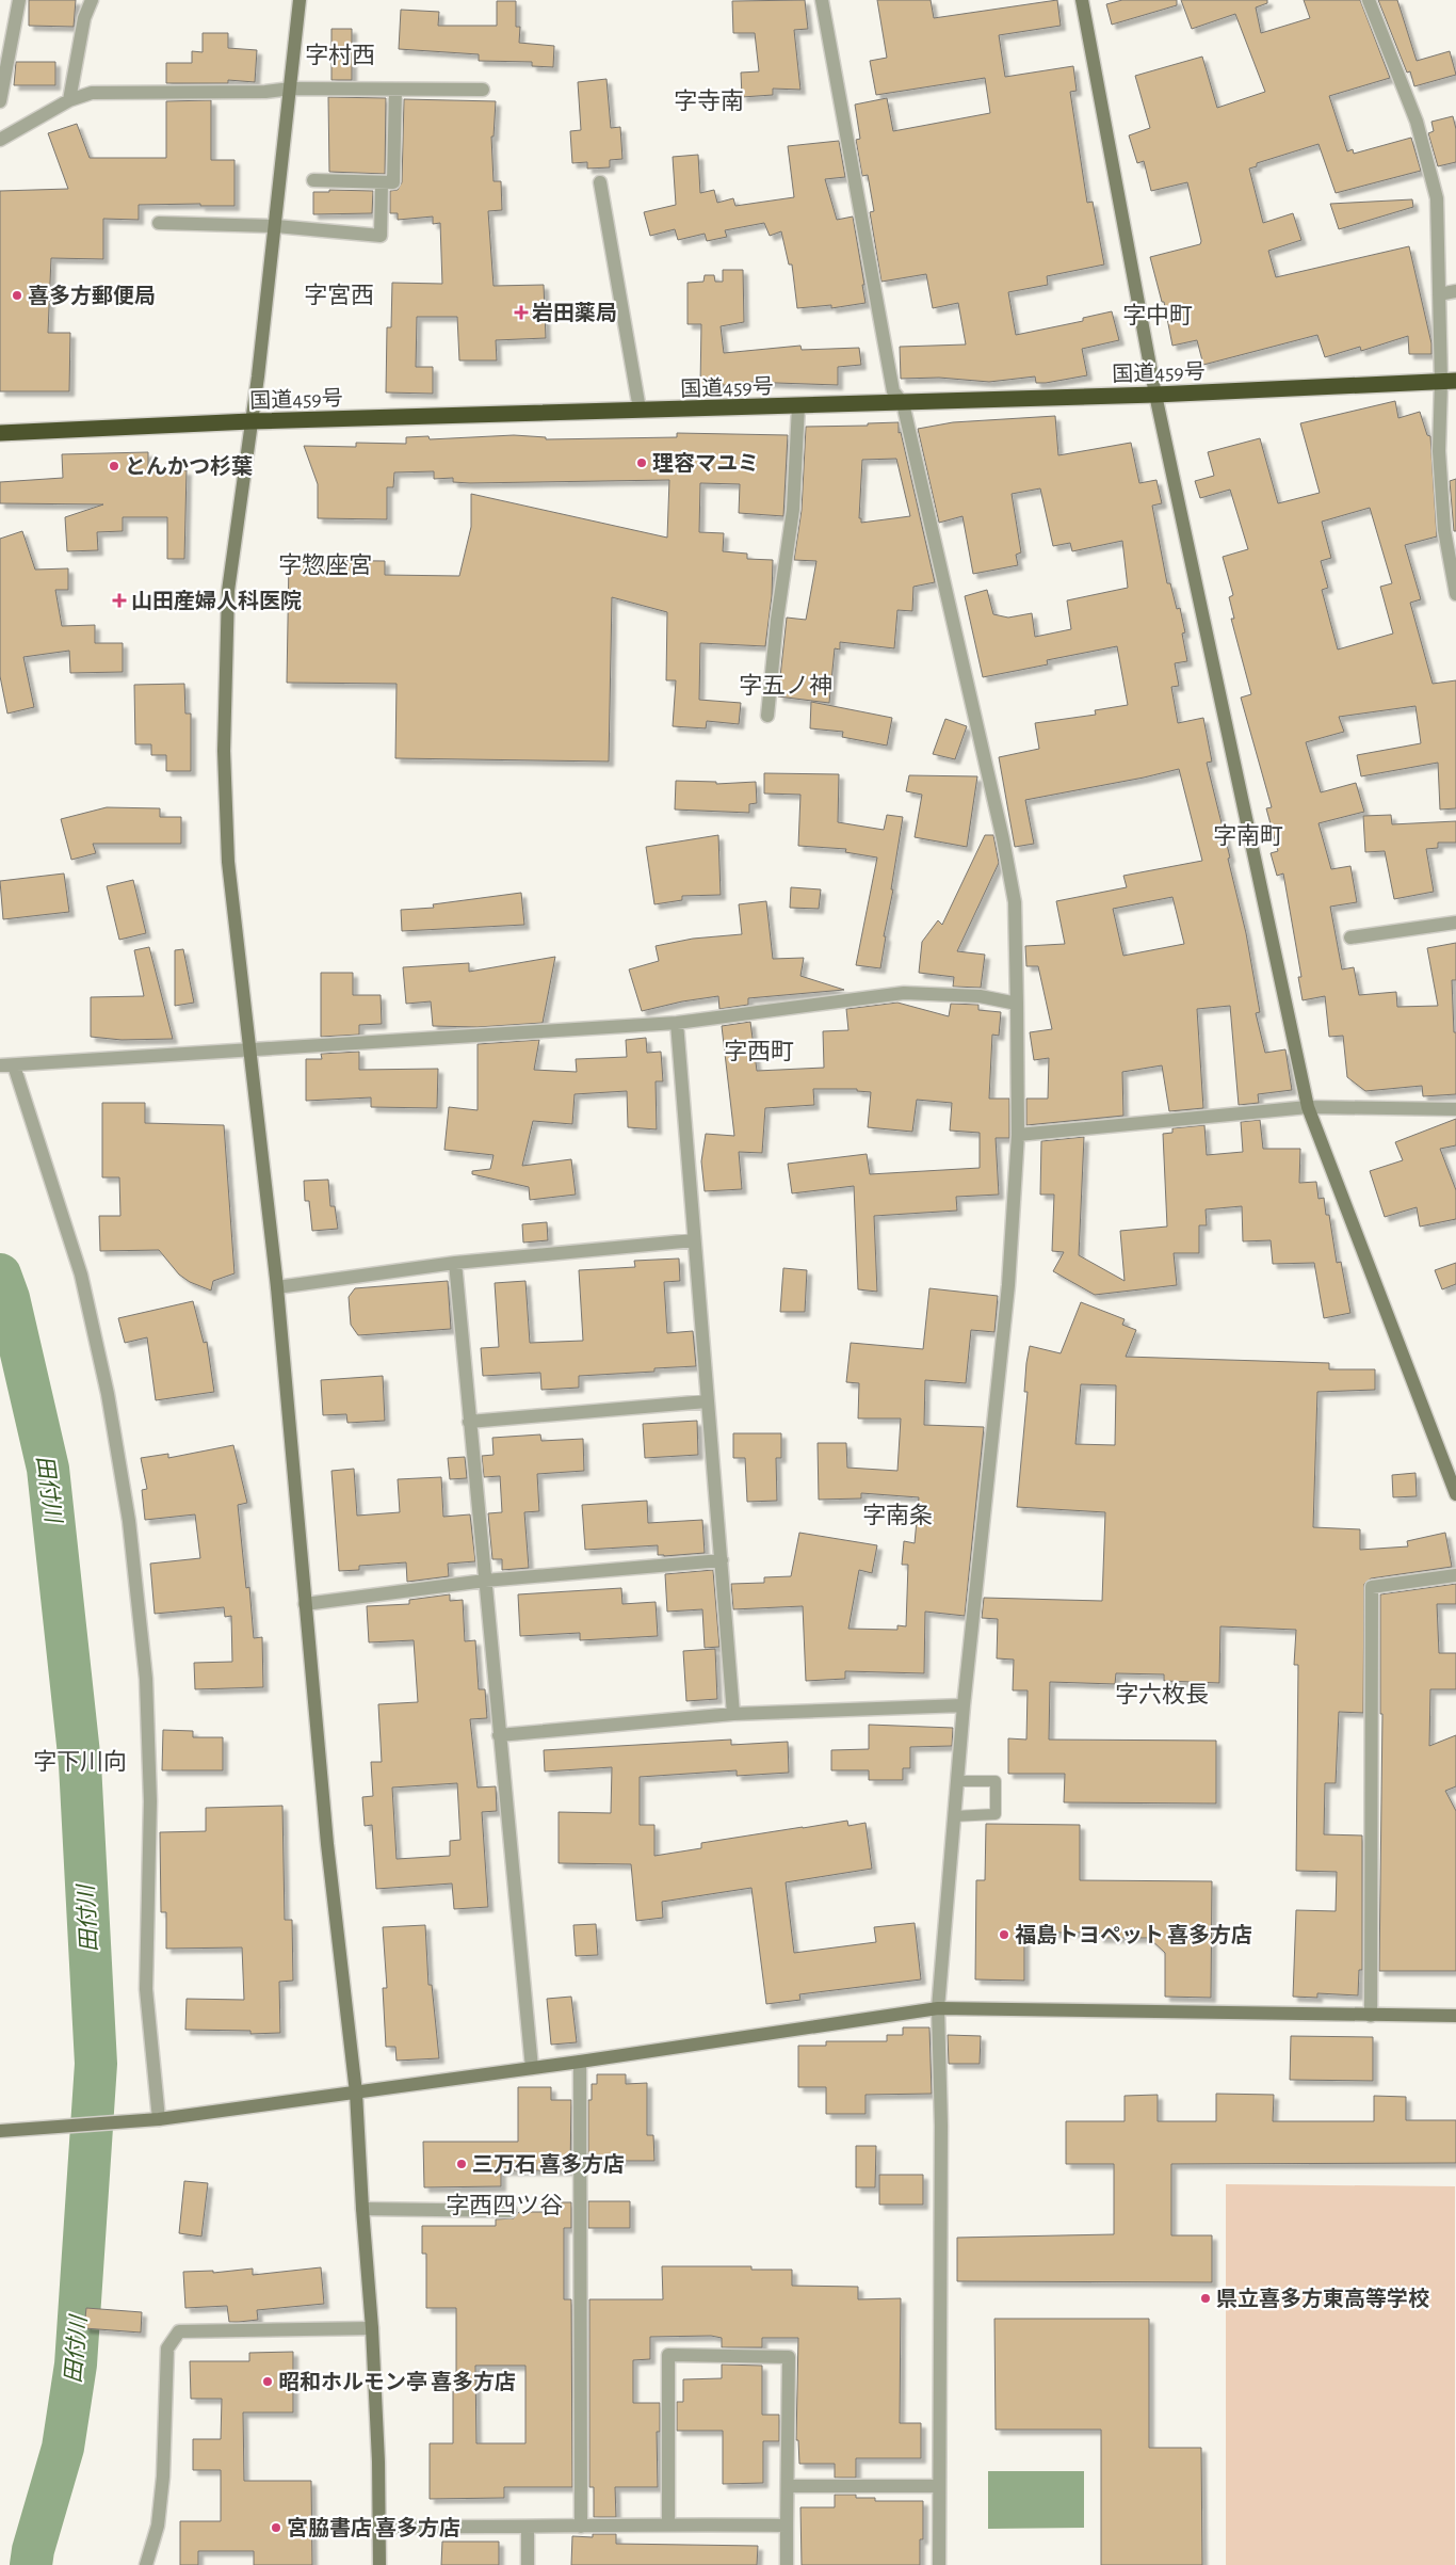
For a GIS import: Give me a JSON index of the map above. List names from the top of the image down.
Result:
{
  "streets": {
    "highway": ["国道459号"]
  },
  "districts": [
    "字村西",
    "字寺南",
    "字宮西",
    "字中町",
    "字惣座宮",
    "字五ノ神",
    "字南町",
    "字西町",
    "字南条",
    "字六枚長",
    "字下川向",
    "字西四ツ谷"
  ],
  "water": ["田付川"],
  "places": {
    "other": [
      "喜多方郵便局",
      "理容マユミ",
      "とんかつ杉葉",
      "福島トヨペット 喜多方店",
      "三万石 喜多方店",
      "県立喜多方東高等学校",
      "昭和ホルモン亭 喜多方店",
      "宮脇書店 喜多方店"
    ],
    "health": ["岩田薬局", "山田産婦人科医院"]
  }
}
